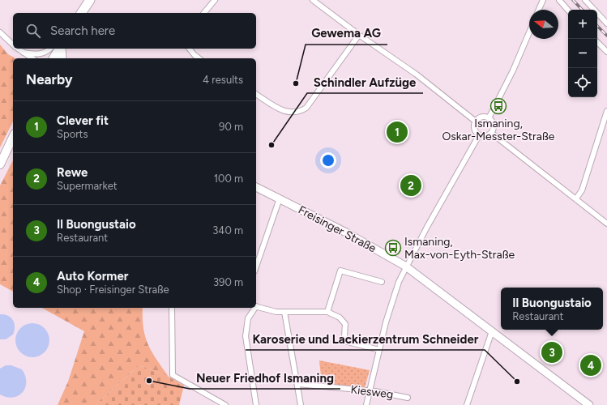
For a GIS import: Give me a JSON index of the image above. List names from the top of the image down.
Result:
{
  "streets": {
    "main road": ["Freisinger Straße"],
    "street": ["Kiesweg"]
  },
  "places": {
    "other": [
      "Gewema AG",
      "Schindler Aufzüge",
      "Neuer Friedhof Ismaning",
      "Karoserie und Lackierzentrum Schneider"
    ],
    "bus stop": ["Ismaning, Oskar-Messter-Straße", "Ismaning, Max-von-Eyth-Straße"]
  },
  "north": "left",
  "page": {
    "map_buttons": ["+", "−"],
    "search": "Search here",
    "heading": ["Nearby", "4 results"],
    "list": [
      {
        "mark": "1",
        "name": "Clever fit",
        "note": "Sports",
        "value": "90 m"
      },
      {
        "mark": "2",
        "name": "Rewe",
        "note": "Supermarket",
        "value": "100 m"
      },
      {
        "mark": "3",
        "name": "Il Buongustaio",
        "note": "Restaurant",
        "value": "340 m"
      },
      {
        "mark": "4",
        "name": "Auto Kormer",
        "note": "Shop · Freisinger Straße",
        "value": "390 m"
      }
    ],
    "pins": [
      "1",
      "2",
      "3",
      "4"
    ],
    "popup": ["Il Buongustaio", "Restaurant"]
  }
}
